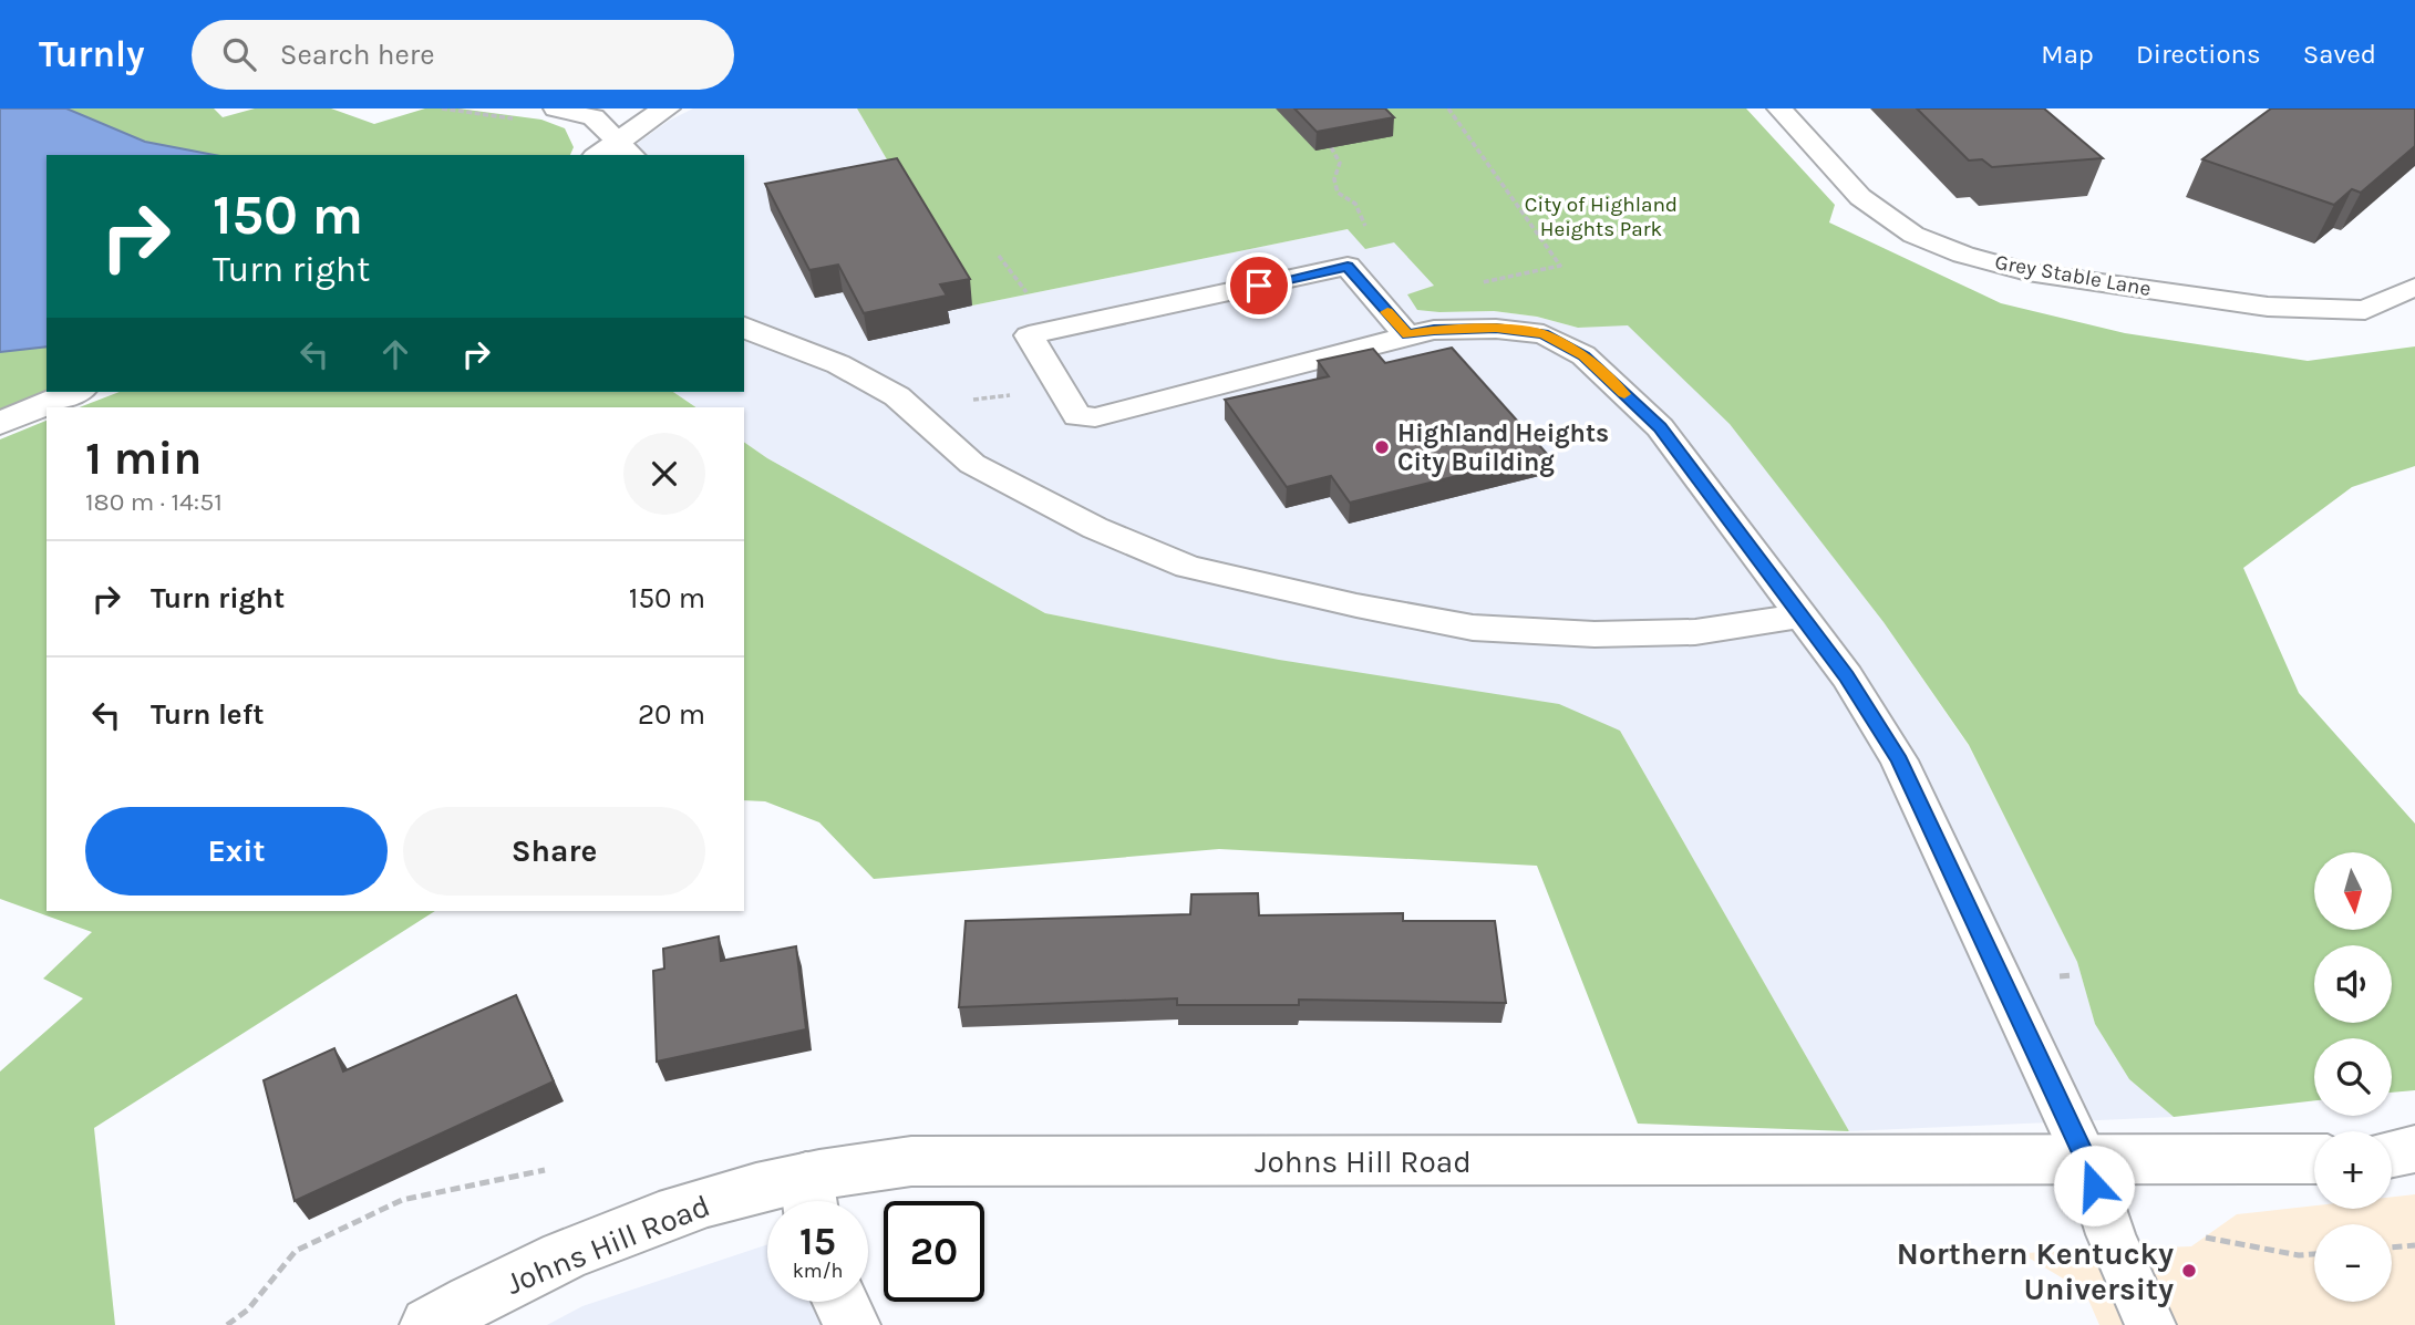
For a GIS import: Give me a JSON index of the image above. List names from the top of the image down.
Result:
{
  "streets": {
    "street": ["Johns Hill Road"],
    "lane": ["Grey Stable Lane"]
  },
  "parks": ["City of Highland Heights Park"],
  "places": ["Highland Heights City Building", "Northern Kentucky University"],
  "north": "bottom",
  "page": {
    "header": "Turnly",
    "search": "Search here",
    "nav": ["Map", "Directions", "Saved"],
    "turn": ["150 m", "Turn right"],
    "heading": ["1 min", "180 m · 14:51"],
    "list": [
      {
        "name": "Turn right",
        "value": "150 m"
      },
      {
        "name": "Turn left",
        "value": "20 m"
      }
    ],
    "buttons": ["Exit", "Share"],
    "map_buttons": ["+", "−"],
    "speed": "15 km/h",
    "limit": "20"
  }
}
